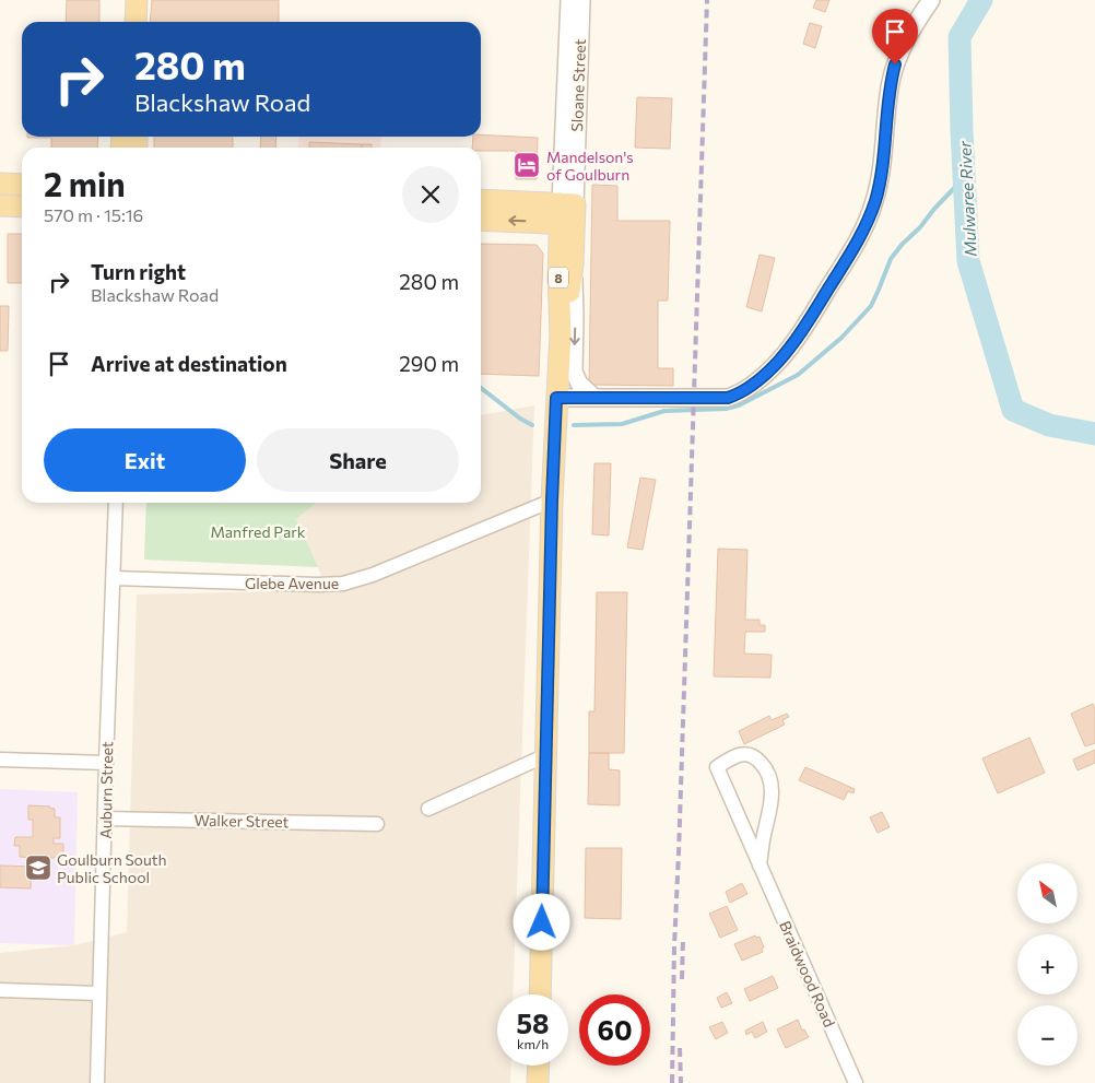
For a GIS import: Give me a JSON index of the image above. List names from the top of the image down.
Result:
{
  "streets": {
    "main road": ["Sloane Street", "8"],
    "street": [
      "Glebe Avenue",
      "Auburn Street",
      "Walker Street",
      "Braidwood Road"
    ]
  },
  "crossings": [
    ["Sloane Street", "Glebe Avenue"],
    ["Glebe Avenue", "Auburn Street"],
    ["Auburn Street", "Walker Street"]
  ],
  "water": ["Mulwaree River"],
  "parks": ["Manfred Park"],
  "places": {
    "hotel": ["Mandelson's of Goulburn"],
    "school or university": ["Goulburn South Public School"]
  },
  "north": "top left",
  "page": {
    "turn": ["280 m", "Blackshaw Road"],
    "heading": ["2 min", "570 m · 15:16"],
    "list": [
      {
        "name": "Turn right",
        "note": "Blackshaw Road",
        "value": "280 m"
      },
      {
        "name": "Arrive at destination",
        "value": "290 m"
      }
    ],
    "buttons": ["Exit", "Share"],
    "map_buttons": ["+", "−"],
    "speed": "58 km/h",
    "limit": "60"
  }
}
